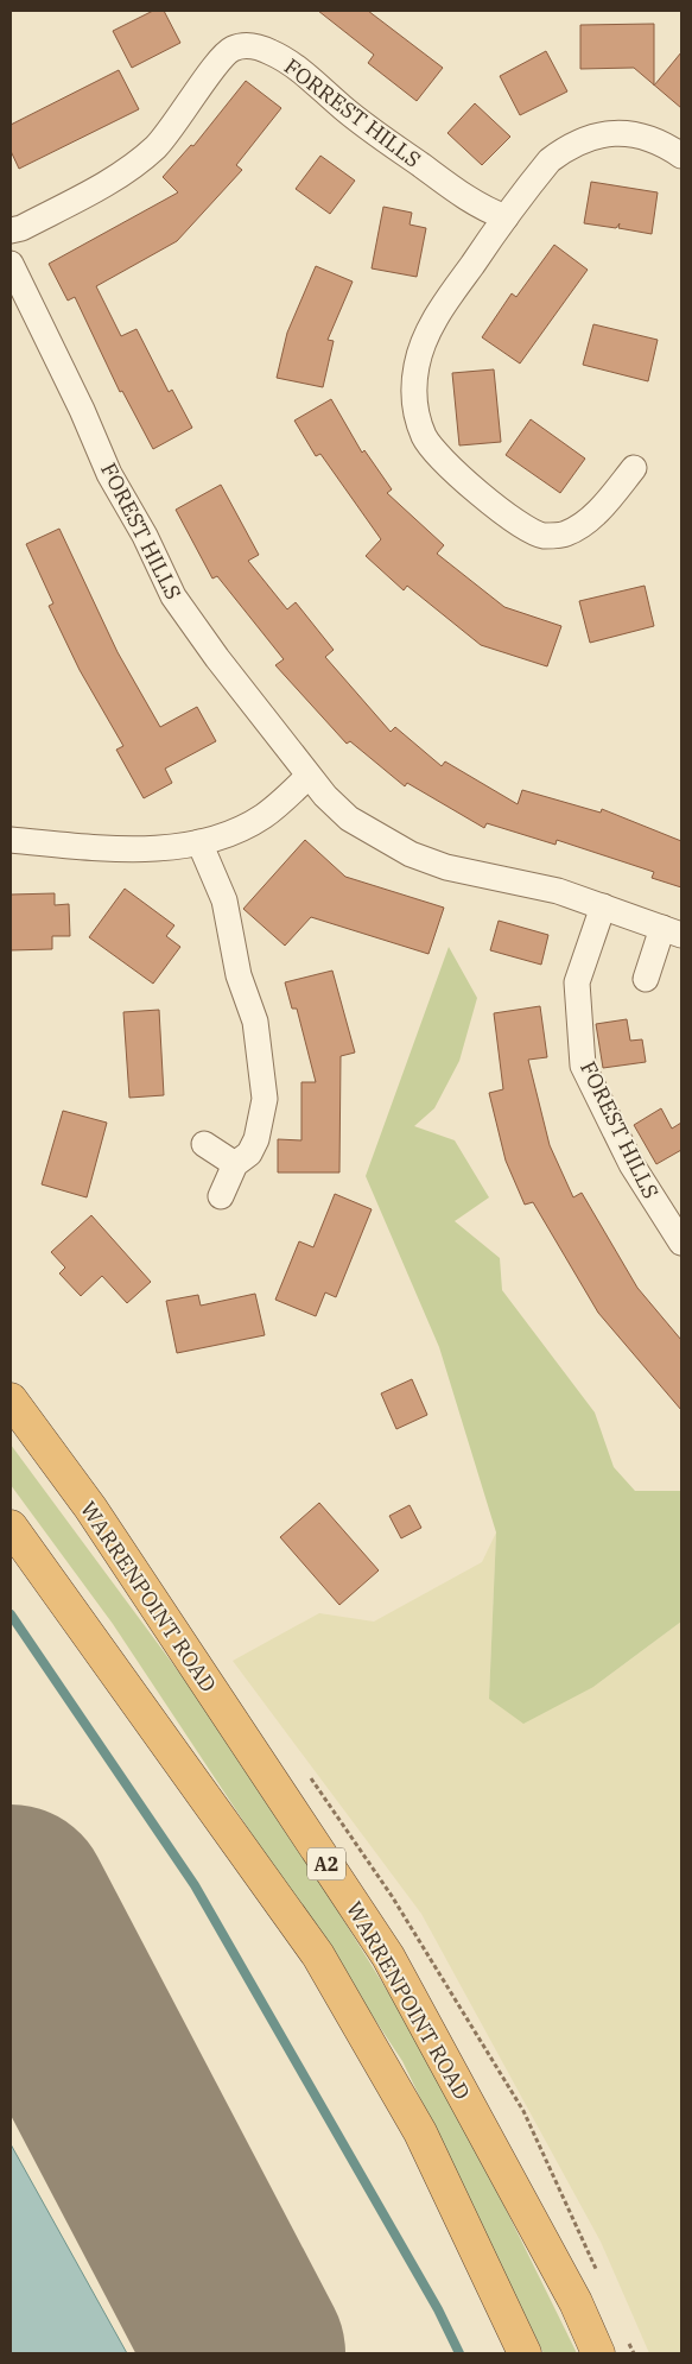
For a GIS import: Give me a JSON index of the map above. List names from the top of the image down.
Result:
{
  "streets": {
    "highway": ["WARRENPOINT ROAD", "A2"],
    "street": ["FORREST HILLS", "FOREST HILLS"]
  }
}
